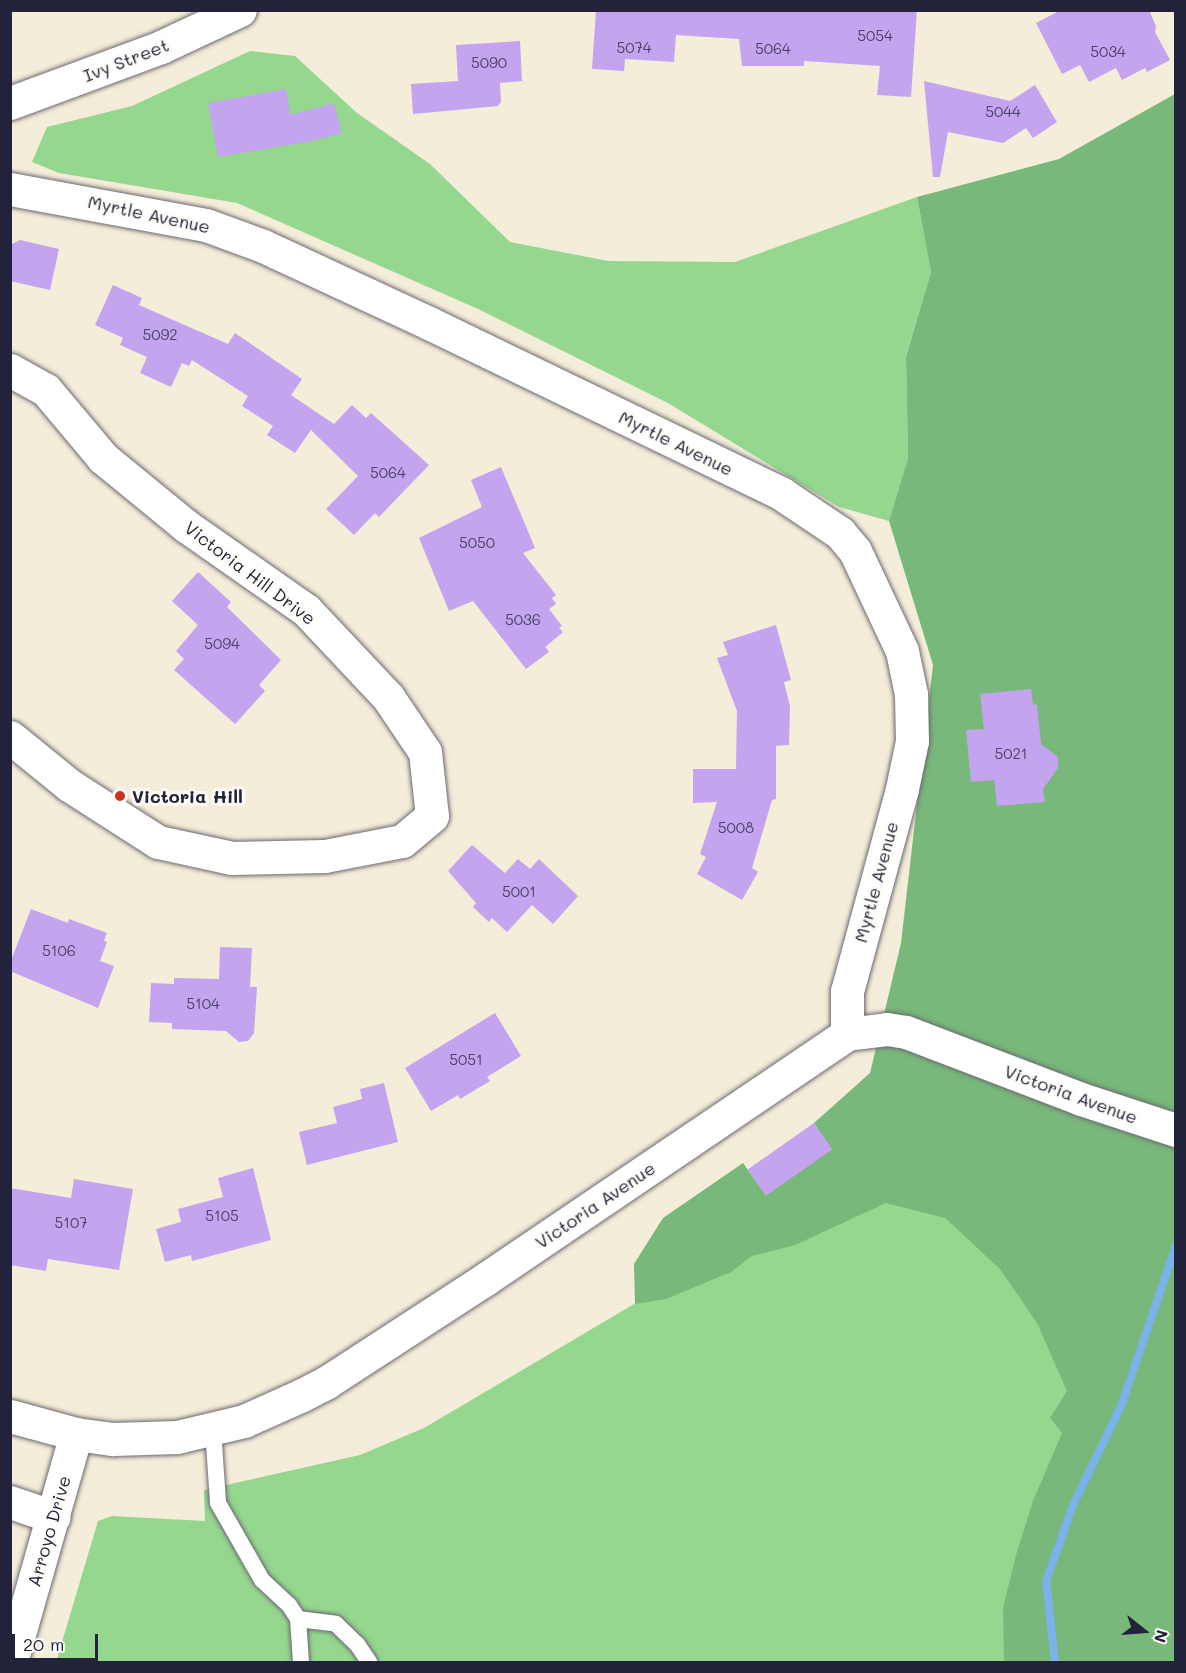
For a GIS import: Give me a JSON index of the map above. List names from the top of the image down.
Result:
{
  "streets": {
    "street": [
      "Ivy Street",
      "Myrtle Avenue",
      "Victoria Hill Drive",
      "Victoria Avenue",
      "Arroyo Drive"
    ]
  },
  "crossings": [
    ["Myrtle Avenue", "Victoria Avenue"],
    ["Victoria Avenue", "Arroyo Drive"]
  ],
  "places": ["Victoria Hill"],
  "house_numbers": [
    "5054",
    "5074",
    "5064",
    "5034",
    "5090",
    "5044",
    "5092",
    "5064",
    "5050",
    "5036",
    "5094",
    "5021",
    "5008",
    "5001",
    "5106",
    "5104",
    "5051",
    "5105",
    "5107"
  ],
  "scale_bar": "20 m",
  "north": "right"
}
